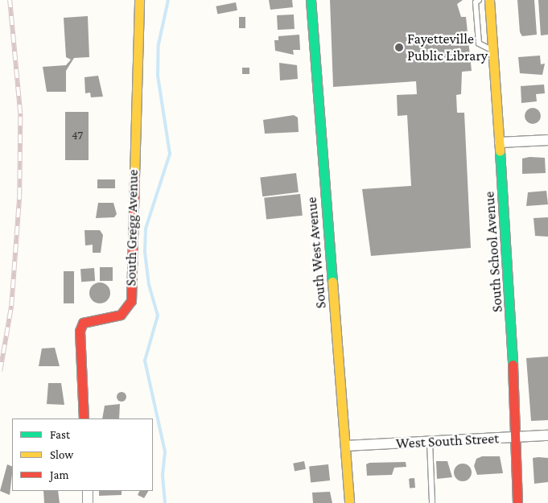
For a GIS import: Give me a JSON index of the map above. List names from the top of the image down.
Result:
{
  "streets": {
    "street": [
      "South Gregg Avenue",
      "South School Avenue",
      "South West Avenue",
      "West South Street"
    ]
  },
  "crossings": [
    ["South School Avenue", "West South Street"],
    ["South West Avenue", "West South Street"]
  ],
  "places": ["Fayetteville Public Library"],
  "house_numbers": ["47"],
  "legend": ["Fast", "Slow", "Jam"]
}
